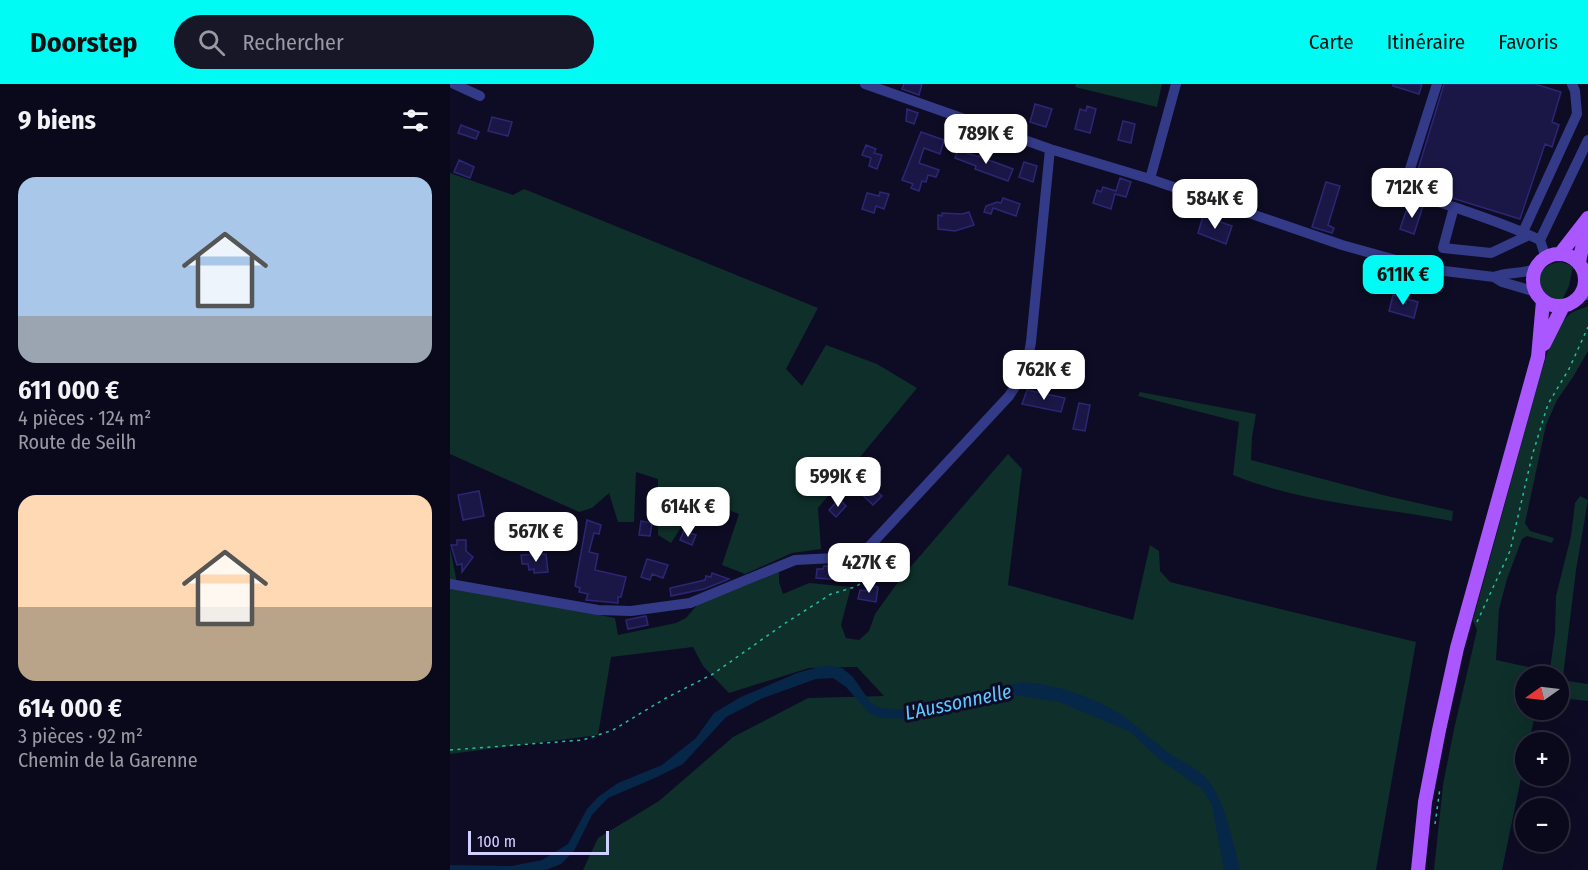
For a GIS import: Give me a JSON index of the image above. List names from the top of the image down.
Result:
{
  "water": ["L'Aussonnelle"],
  "scale_bar": "100 m",
  "north": "left",
  "page": {
    "header": "Doorstep",
    "search": "Rechercher",
    "nav": ["Carte", "Itinéraire", "Favoris"],
    "heading": "9 biens",
    "price": [
      "789K €",
      "712K €",
      "584K €",
      "611K €",
      "762K €",
      "599K €",
      "614K €",
      "567K €",
      "427K €"
    ],
    "list": [
      {
        "name": "611 000 €",
        "note": "4 pièces · 124 m² · Route de Seilh"
      },
      {
        "name": "614 000 €",
        "note": "3 pièces · 92 m² · Chemin de la Garenne"
      }
    ],
    "map_buttons": ["+", "−"],
    "scale": "100 m"
  }
}
